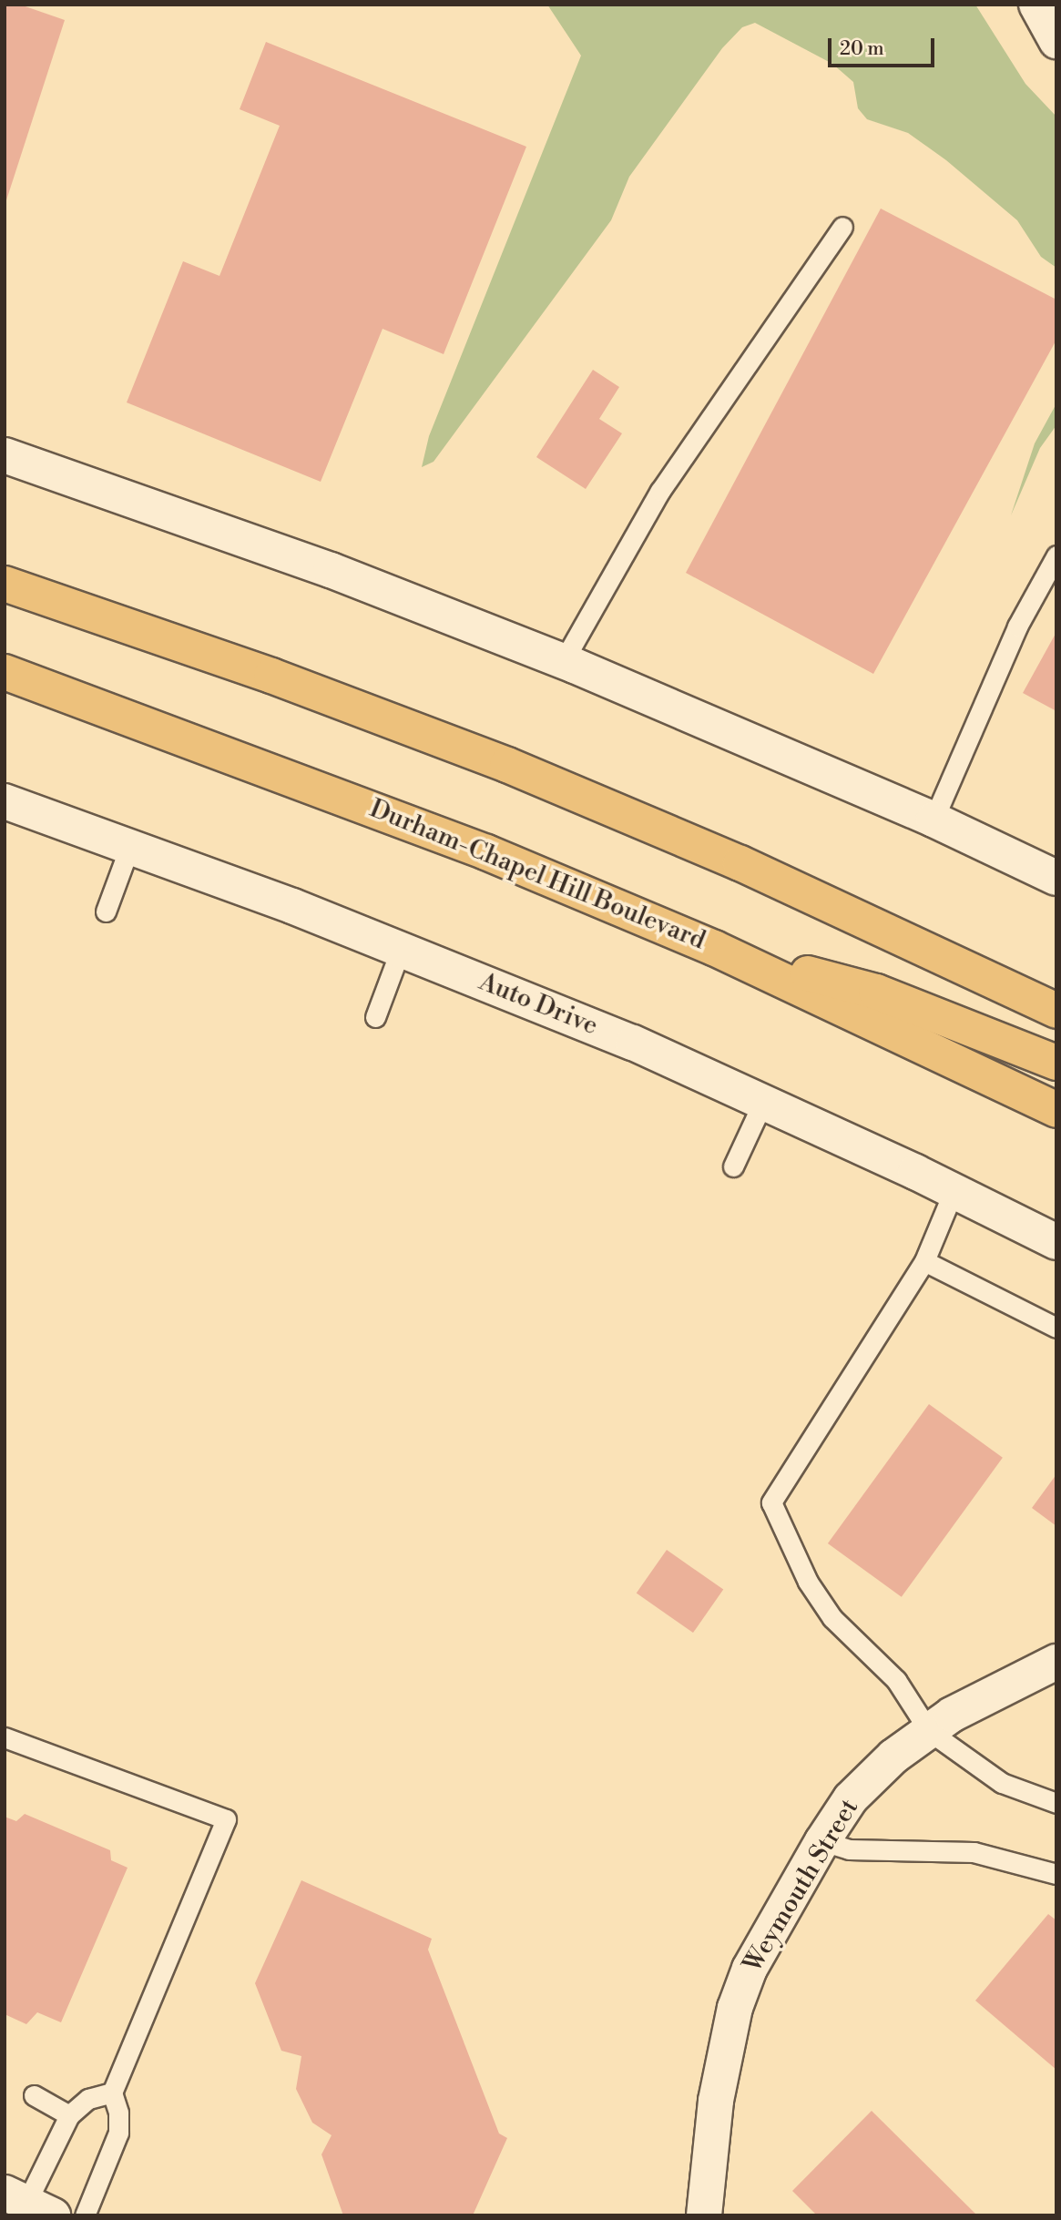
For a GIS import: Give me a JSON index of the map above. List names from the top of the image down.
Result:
{
  "streets": {
    "main road": ["Durham-Chapel Hill Boulevard"],
    "street": ["Auto Drive", "Weymouth Street"]
  },
  "scale_bar": "20 m"
}
